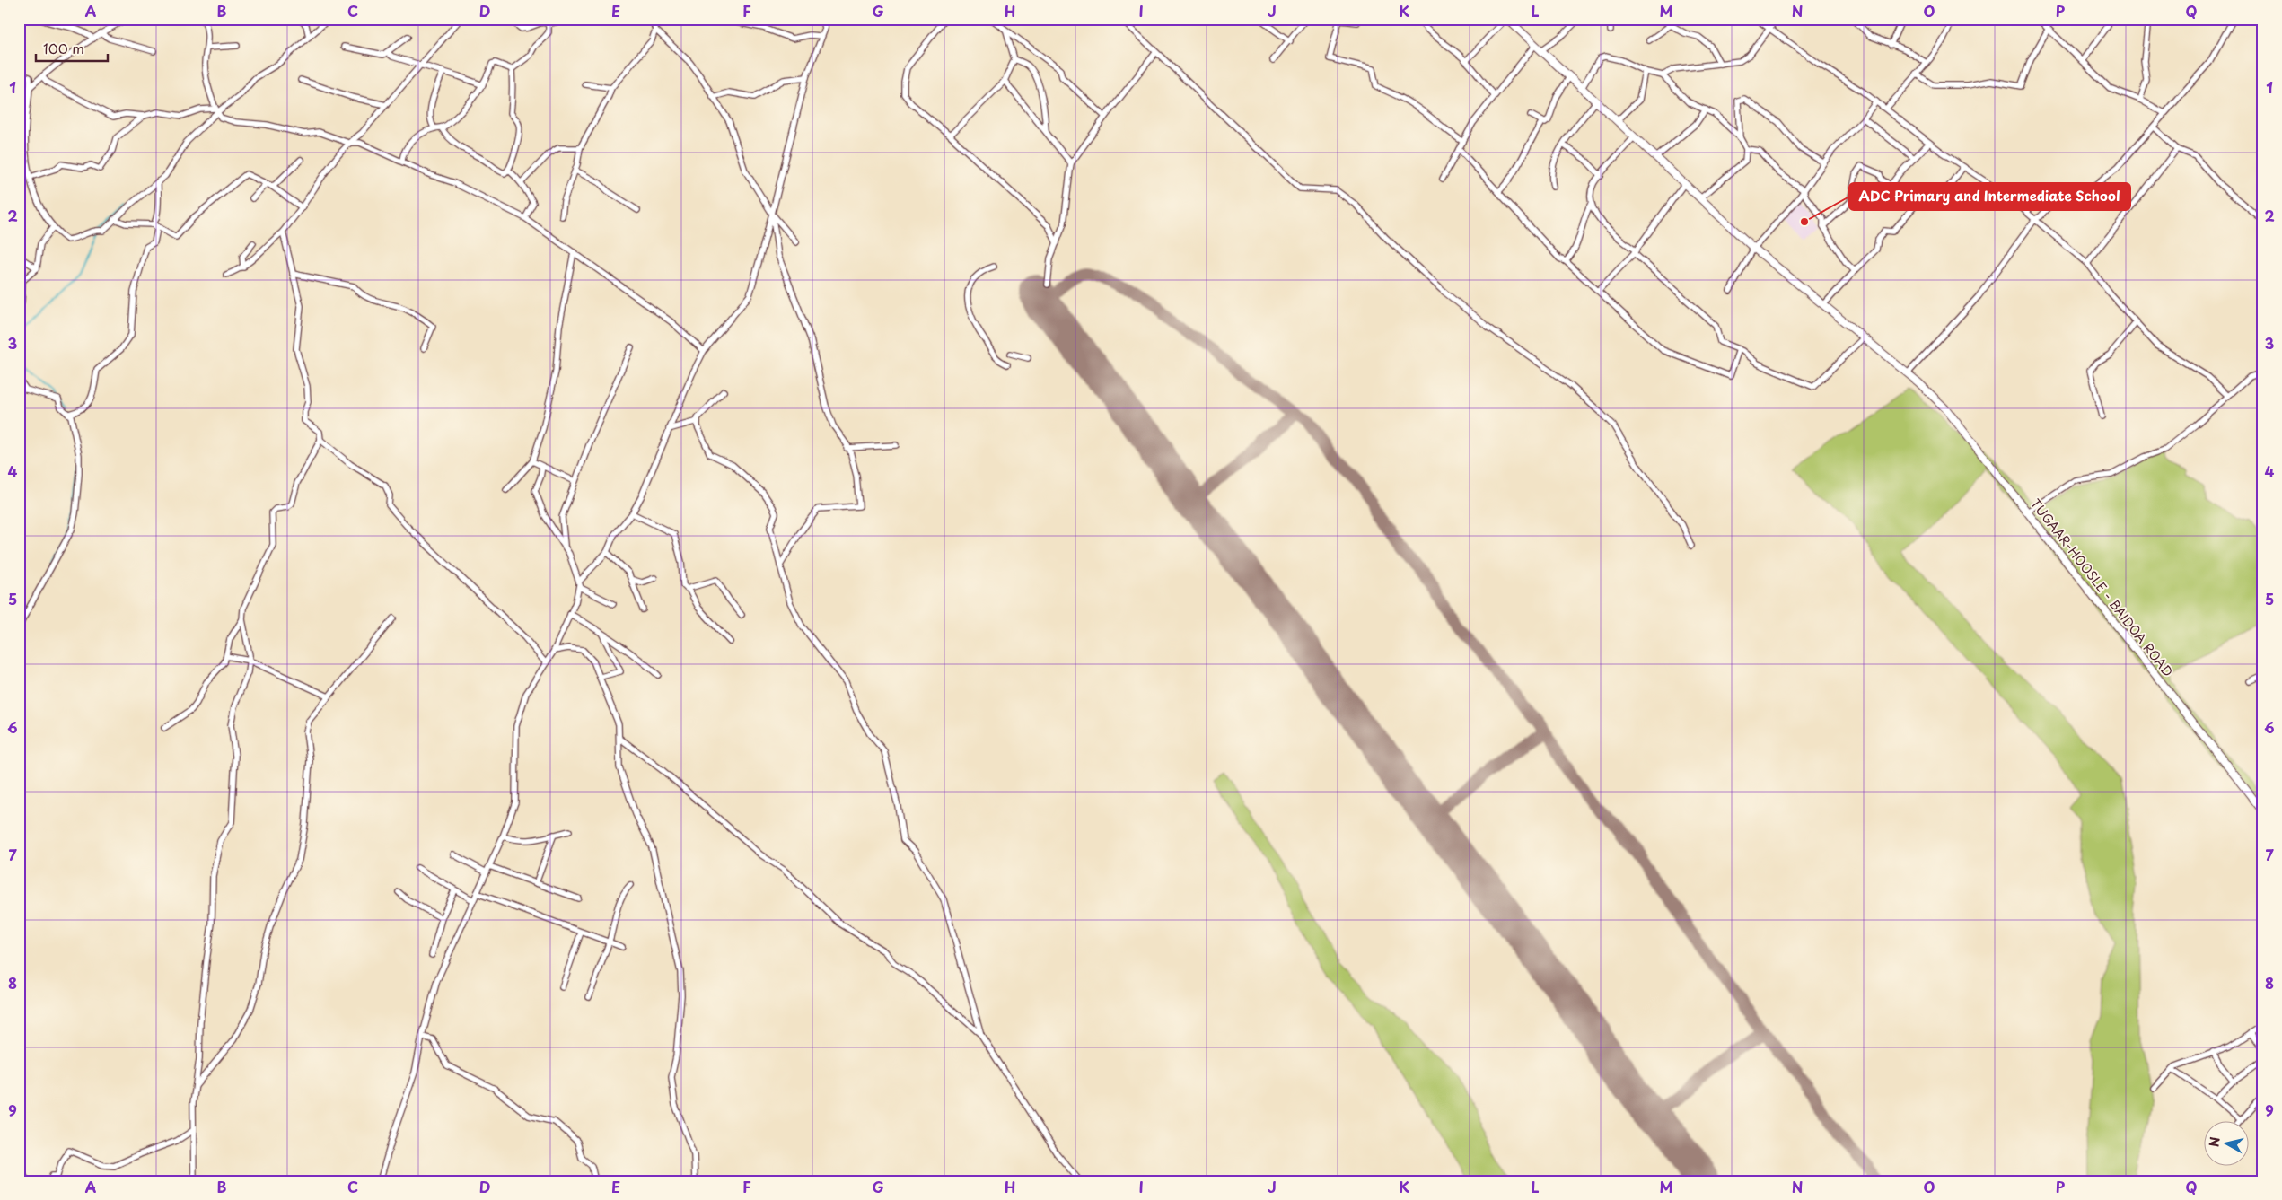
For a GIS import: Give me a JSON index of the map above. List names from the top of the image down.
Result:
{
  "streets": {
    "main road": ["TUGAAR-HOOSLE - BAIDOA ROAD"]
  },
  "places": ["ADC Primary and Intermediate School"],
  "scale_bar": "100 m",
  "north": "left",
  "grid": {
    "columns": [
      "A",
      "B",
      "C",
      "D",
      "E",
      "F",
      "G",
      "H",
      "I",
      "J",
      "K",
      "L",
      "M",
      "N",
      "O",
      "P",
      "Q"
    ],
    "rows": [
      "1",
      "2",
      "3",
      "4",
      "5",
      "6",
      "7",
      "8",
      "9"
    ]
  }
}
